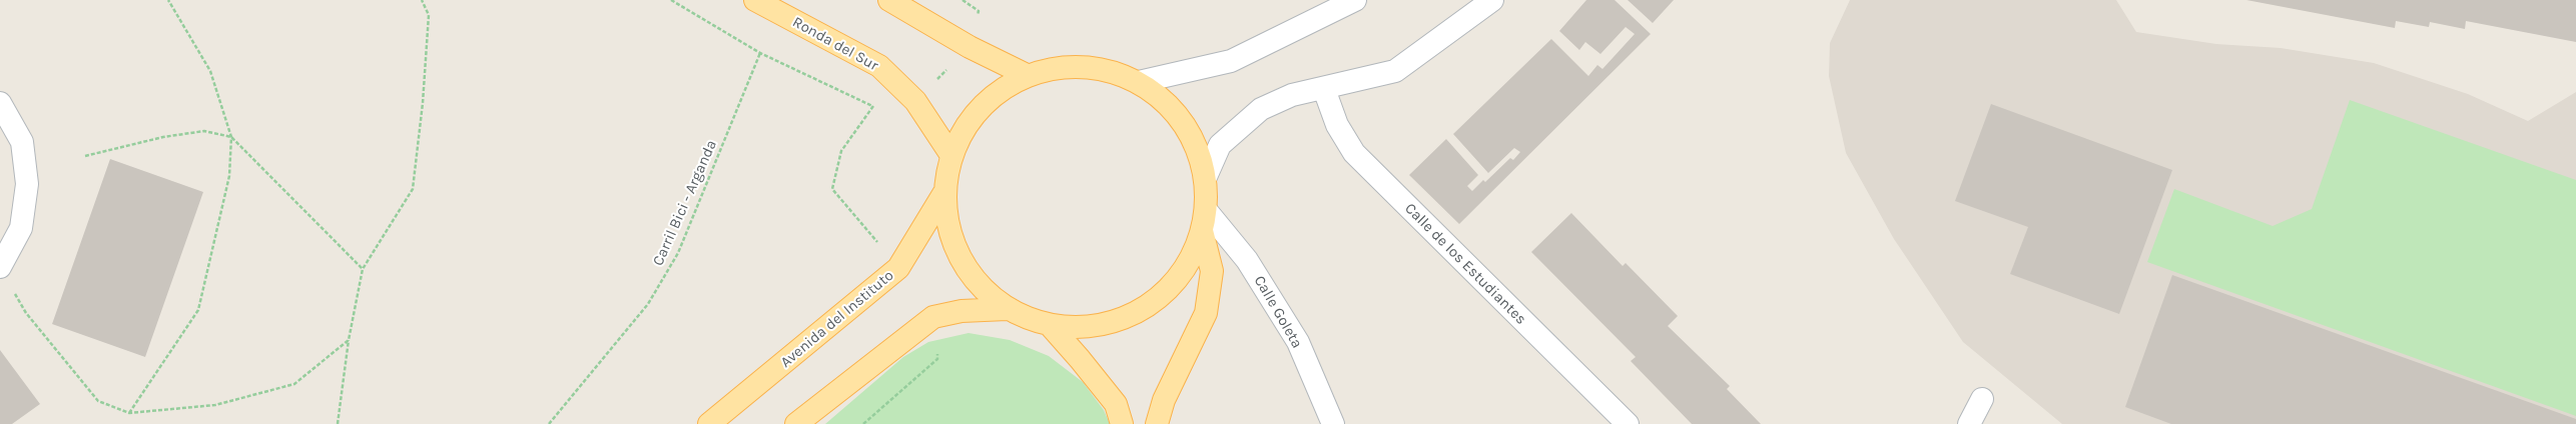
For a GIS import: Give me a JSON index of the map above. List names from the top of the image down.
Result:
{
  "streets": {
    "main road": ["Ronda del Sur", "Avenida del Instituto"],
    "street": ["Calle de los Estudiantes", "Calle Goleta"],
    "path": ["Carril Bici - Arganda"]
  }
}
